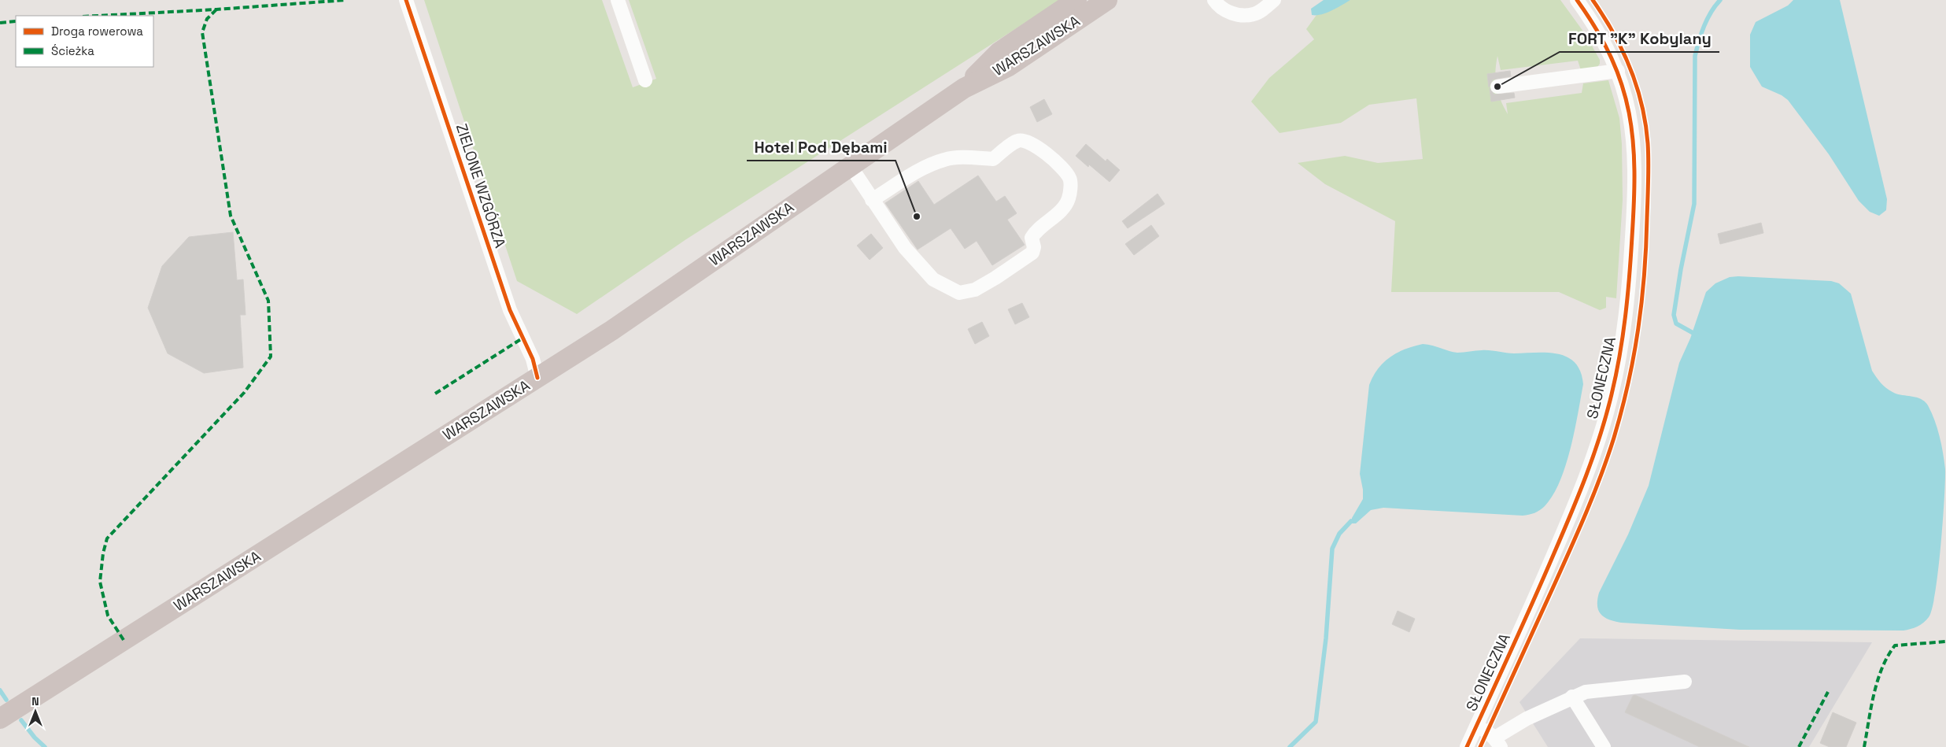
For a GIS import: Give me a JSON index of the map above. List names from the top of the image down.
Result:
{
  "streets": {
    "highway": ["WARSZAWSKA"],
    "street": ["ZIELONE WZGÓRZA", "SŁONECZNA"]
  },
  "crossings": [
    ["WARSZAWSKA", "ZIELONE WZGÓRZA"]
  ],
  "places": ["FORT \"K\" Kobylany", "Hotel Pod Dębami"],
  "legend": ["Droga rowerowa", "Ścieżka"],
  "north": "top"
}
